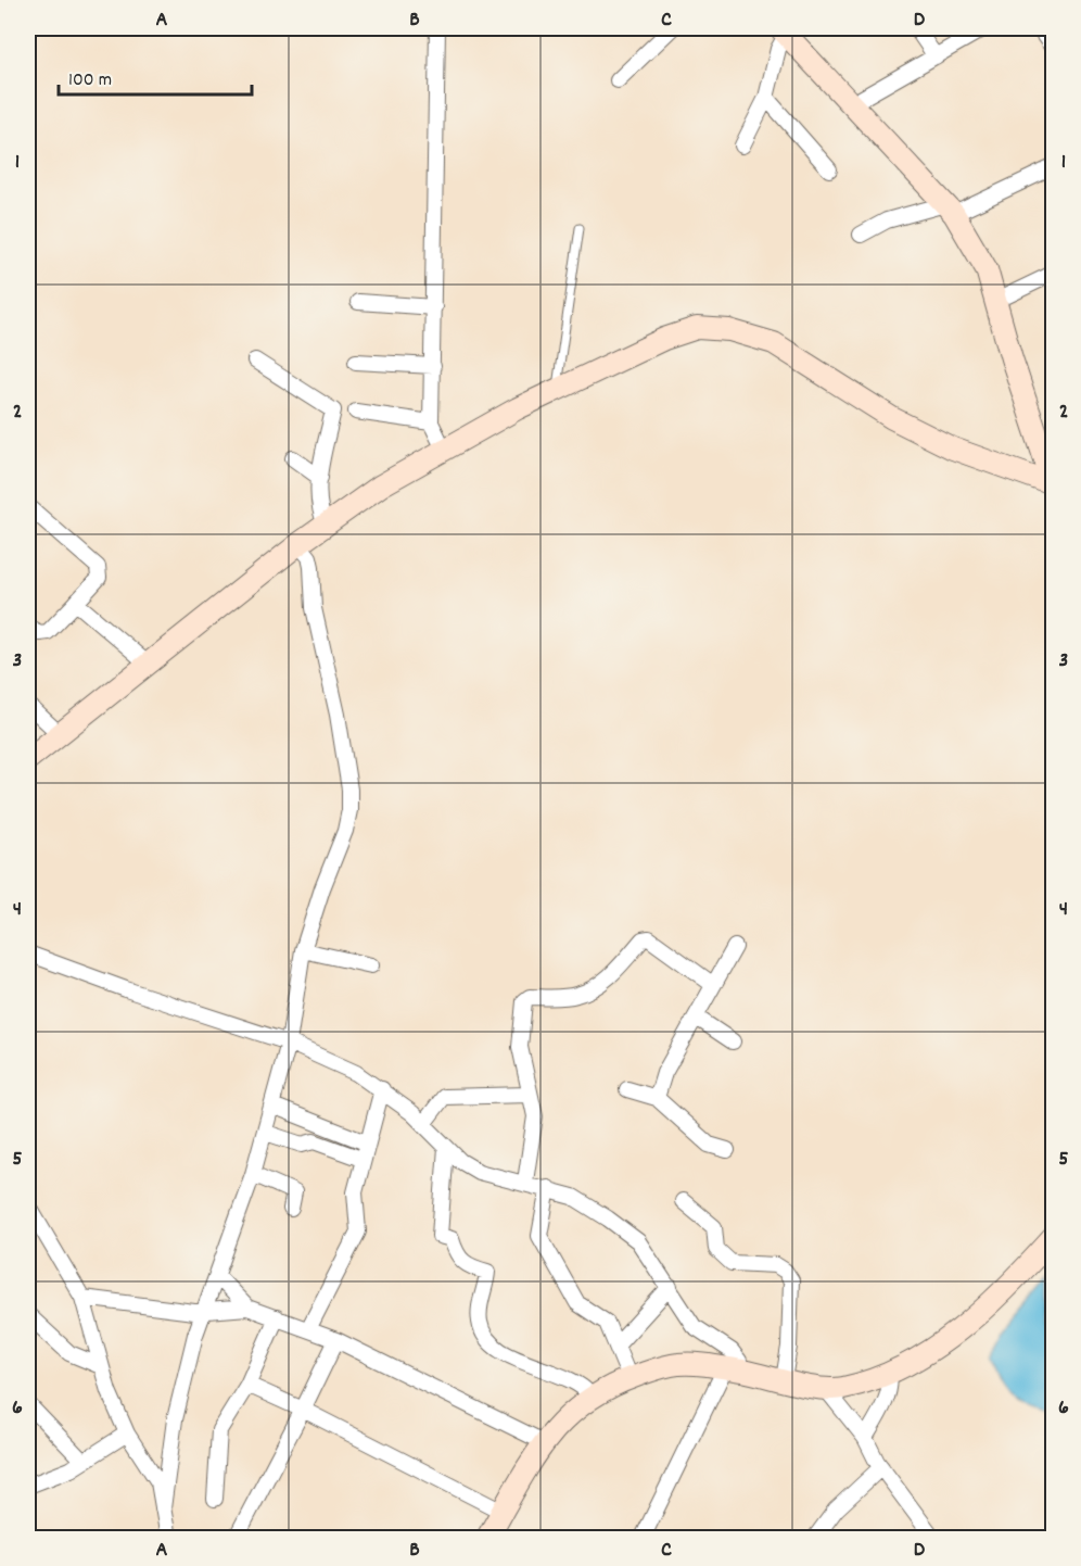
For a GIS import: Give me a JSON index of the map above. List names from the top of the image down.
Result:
{
  "scale_bar": "100 m",
  "grid": {
    "columns": [
      "A",
      "B",
      "C",
      "D"
    ],
    "rows": [
      "1",
      "2",
      "3",
      "4",
      "5",
      "6"
    ]
  }
}
